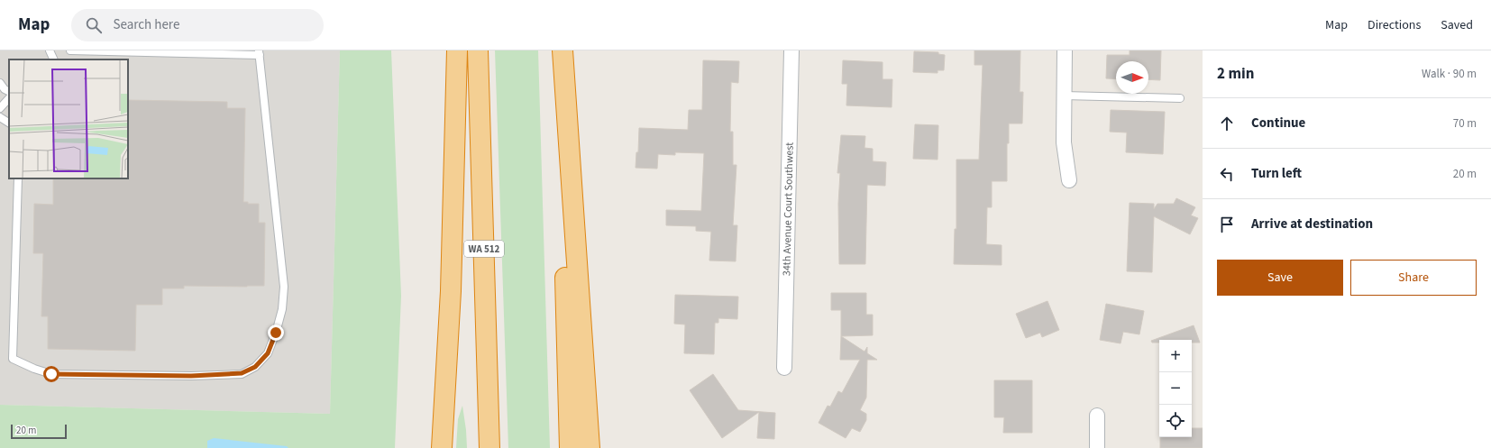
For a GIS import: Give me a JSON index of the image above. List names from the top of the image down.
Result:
{
  "streets": {
    "highway": ["WA 512"],
    "street": ["34th Avenue Court Southwest"]
  },
  "scale_bar": "20 m",
  "north": "right",
  "page": {
    "header": "Map",
    "search": "Search here",
    "nav": ["Map", "Directions", "Saved"],
    "heading": ["2 min", "Walk · 90 m"],
    "list": [
      ["Continue", "70 m"],
      ["Turn left", "20 m"],
      "Arrive at destination"
    ],
    "buttons": ["Save", "Share"],
    "map_buttons": ["+", "−"],
    "scale": "20 m"
  }
}
